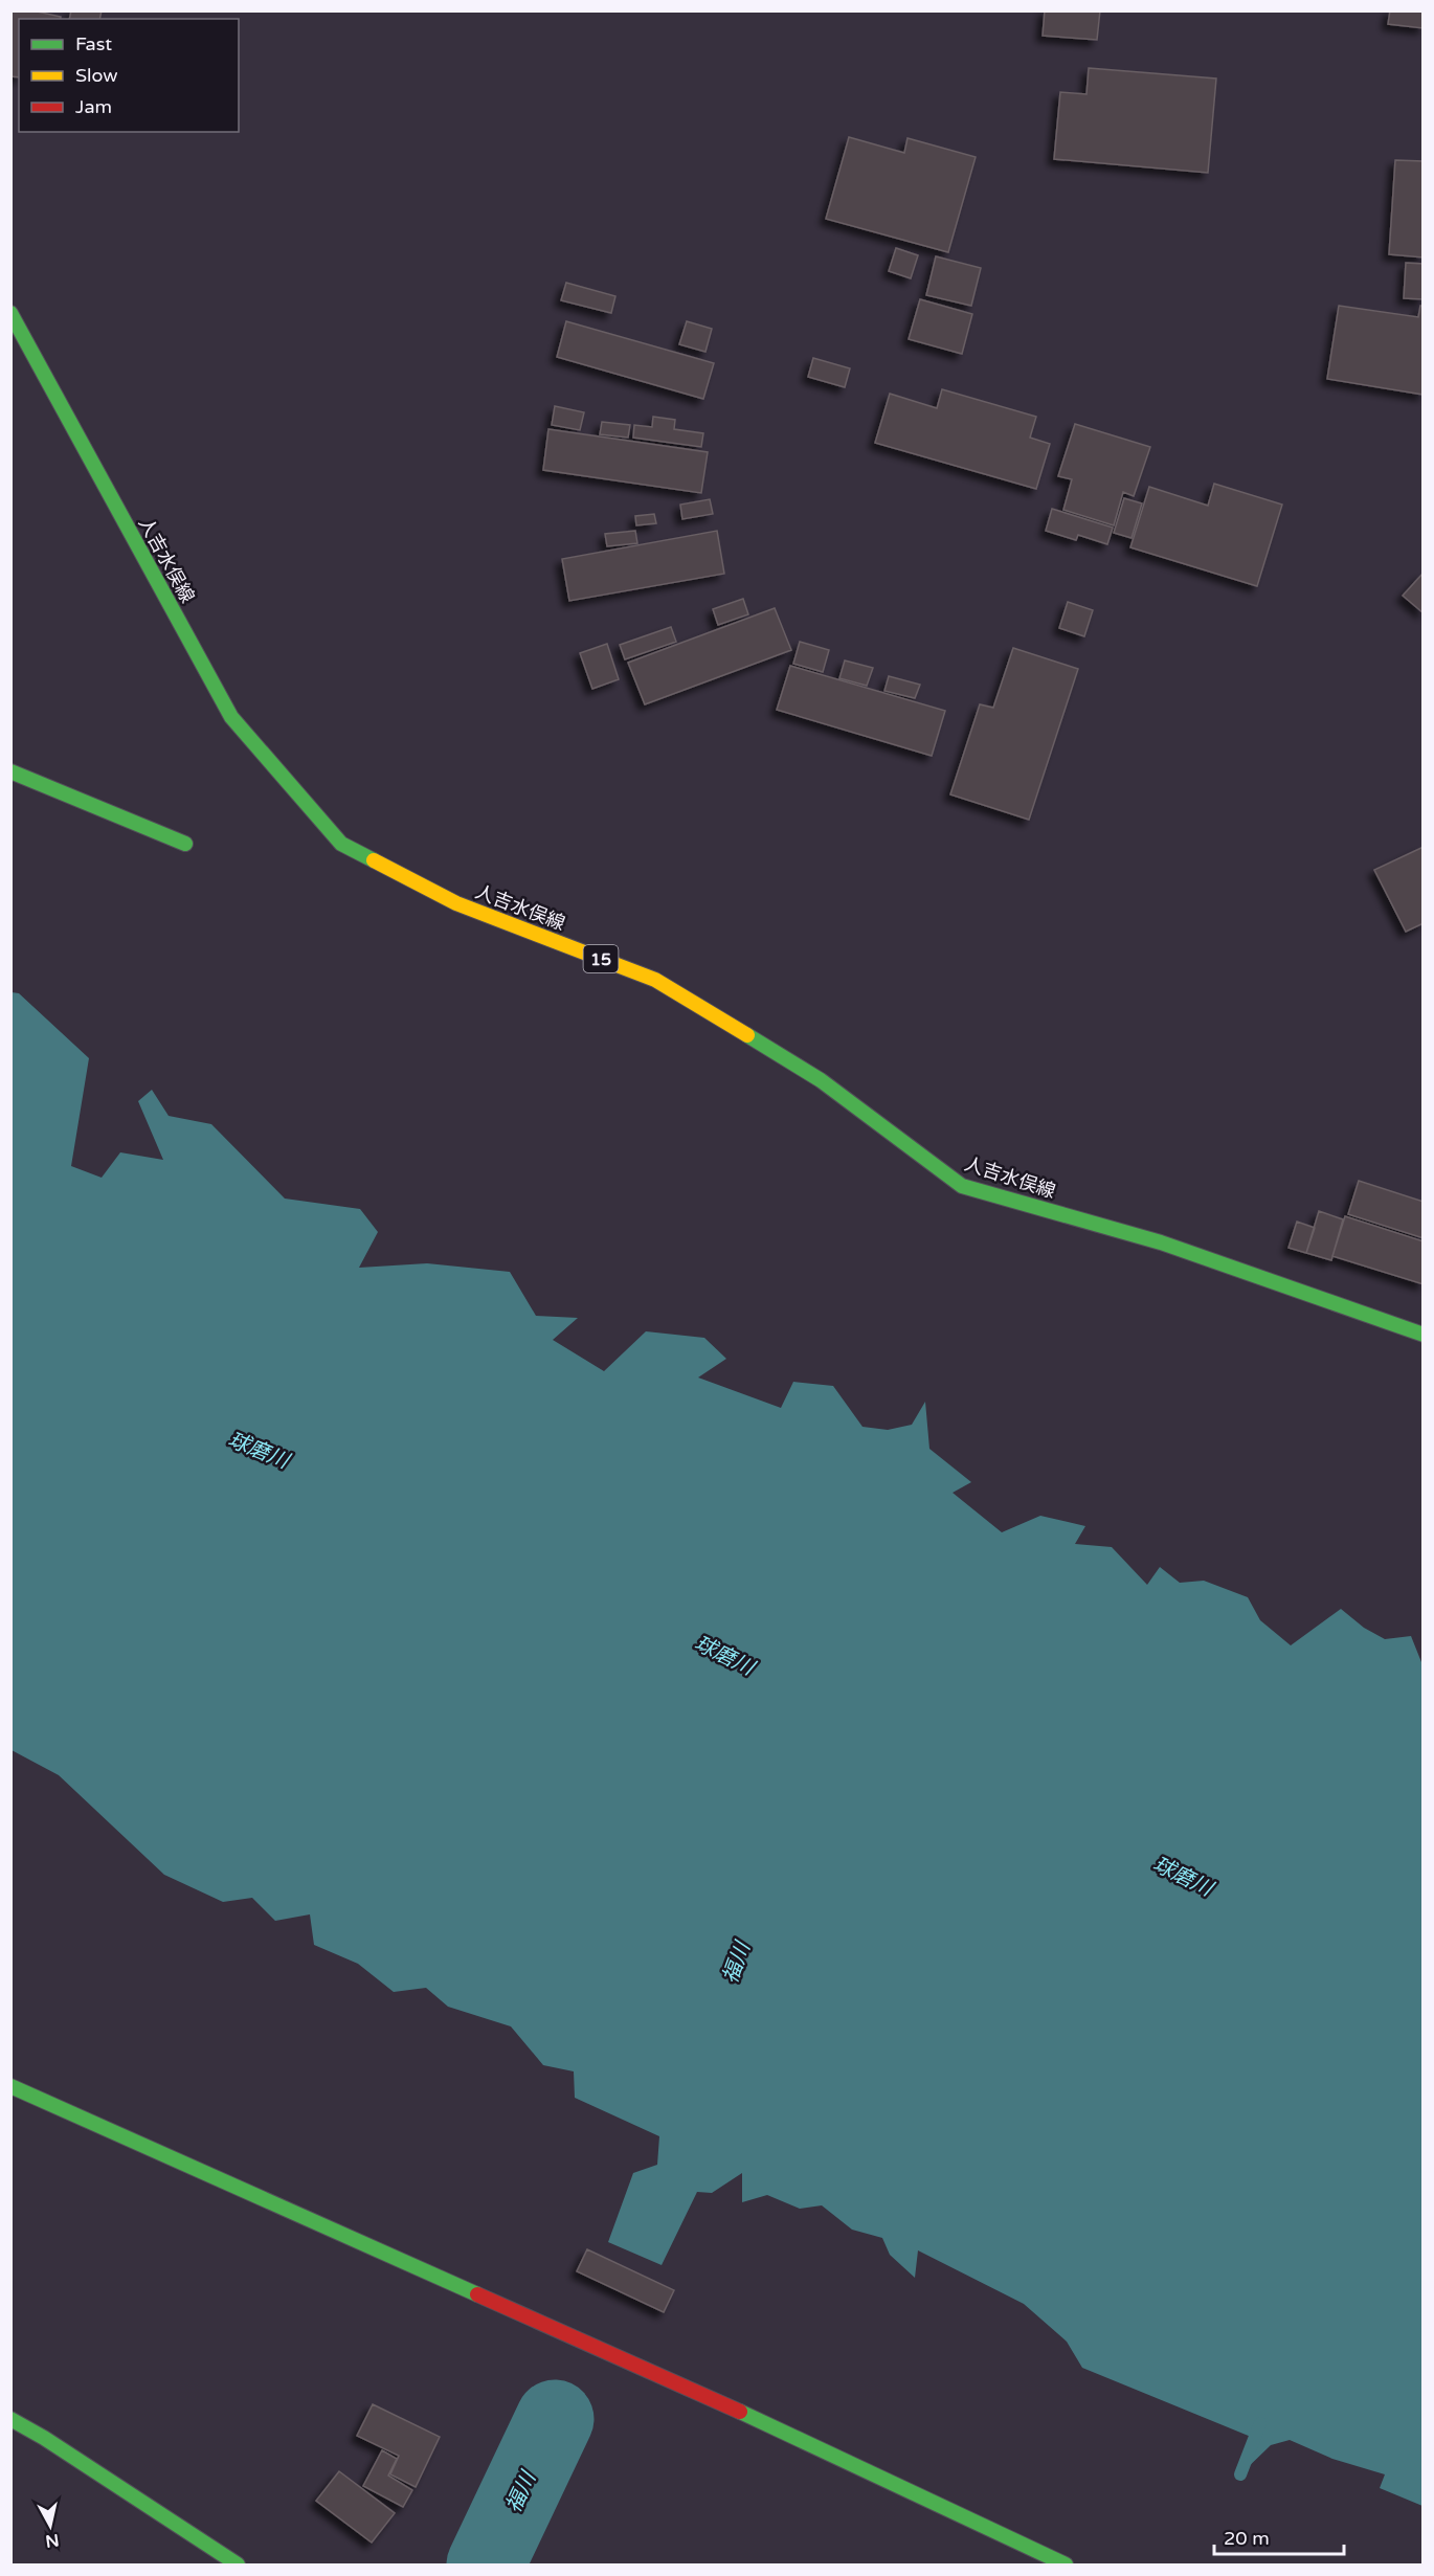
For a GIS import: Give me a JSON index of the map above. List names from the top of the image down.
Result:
{
  "streets": {
    "main road": ["人吉水俣線", "15"]
  },
  "water": ["球磨川", "福川"],
  "legend": ["Fast", "Slow", "Jam"],
  "scale_bar": "20 m",
  "north": "bottom"
}
